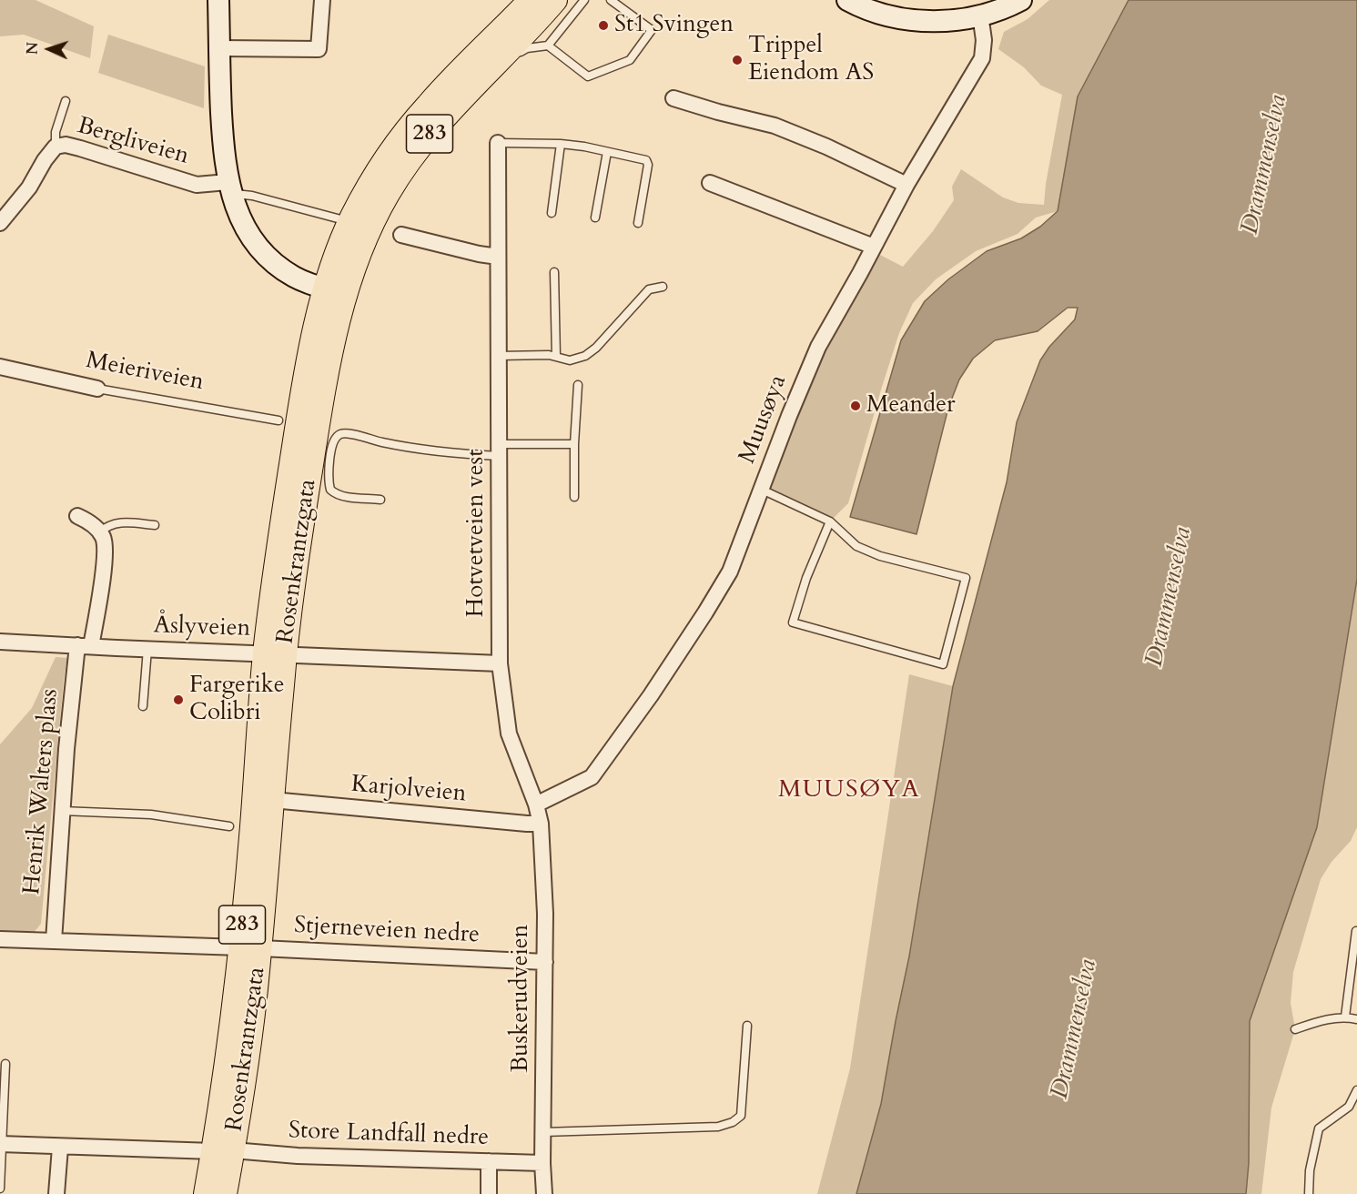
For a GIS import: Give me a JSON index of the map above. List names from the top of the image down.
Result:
{
  "streets": {
    "main road": ["283", "Rosenkrantzgata"],
    "street": [
      "Bergliveien",
      "Meieriveien",
      "Muusøya",
      "Hotvetveien vest",
      "Åslyveien",
      "Karjolveien",
      "Henrik Walters plass",
      "Stjerneveien nedre",
      "Buskerudveien",
      "Store Landfall nedre"
    ]
  },
  "crossings": [
    ["Muusøya", "Hotvetveien vest"],
    ["Muusøya", "Buskerudveien"],
    ["Hotvetveien vest", "Åslyveien"],
    ["Hotvetveien vest", "Buskerudveien"],
    ["Rosenkrantzgata", "Åslyveien"],
    ["Rosenkrantzgata", "Karjolveien"],
    ["Rosenkrantzgata", "Stjerneveien nedre"],
    ["Rosenkrantzgata", "Store Landfall nedre"],
    ["Åslyveien", "Henrik Walters plass"],
    ["Karjolveien", "Buskerudveien"],
    ["Henrik Walters plass", "Stjerneveien nedre"],
    ["Stjerneveien nedre", "Buskerudveien"],
    ["Buskerudveien", "Store Landfall nedre"]
  ],
  "districts": ["MUUSØYA"],
  "water": ["Drammenselva"],
  "places": [
    "St1 Svingen",
    "Trippel Eiendom AS",
    "Meander",
    "Fargerike Colibri"
  ],
  "north": "left"
}
